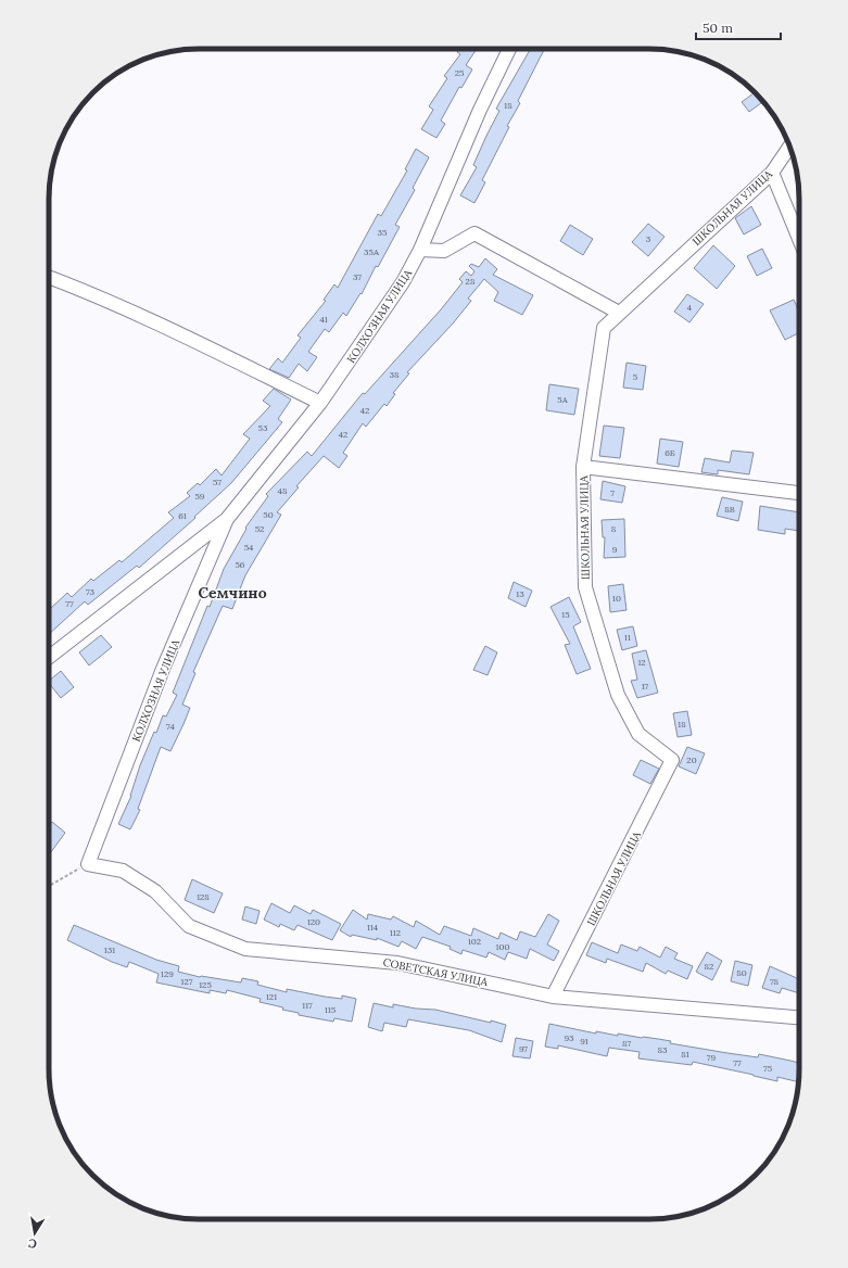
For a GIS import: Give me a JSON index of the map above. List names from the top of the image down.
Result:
{
  "streets": {
    "street": ["ШКОЛЬНАЯ УЛИЦА", "КОЛХОЗНАЯ УЛИЦА", "СОВЕТСКАЯ УЛИЦА"]
  },
  "crossings": [
    ["ШКОЛЬНАЯ УЛИЦА", "СОВЕТСКАЯ УЛИЦА"],
    ["КОЛХОЗНАЯ УЛИЦА", "СОВЕТСКАЯ УЛИЦА"]
  ],
  "districts": ["Семчино"],
  "house_numbers": [
    "25",
    "18",
    "35",
    "3",
    "35А",
    "37",
    "28",
    "4",
    "41",
    "38",
    "5",
    "5А",
    "42",
    "53",
    "42",
    "6Б",
    "57",
    "48",
    "7",
    "59",
    "8В",
    "50",
    "61",
    "52",
    "8",
    "54",
    "9",
    "56",
    "73",
    "13",
    "10",
    "77",
    "15",
    "11",
    "12",
    "17",
    "18",
    "74",
    "20",
    "128",
    "120",
    "114",
    "112",
    "102",
    "100",
    "131",
    "82",
    "80",
    "129",
    "127",
    "78",
    "125",
    "121",
    "117",
    "115",
    "93",
    "91",
    "87",
    "97",
    "83",
    "81",
    "79",
    "77",
    "75"
  ],
  "scale_bar": "50 m",
  "north": "bottom"
}
